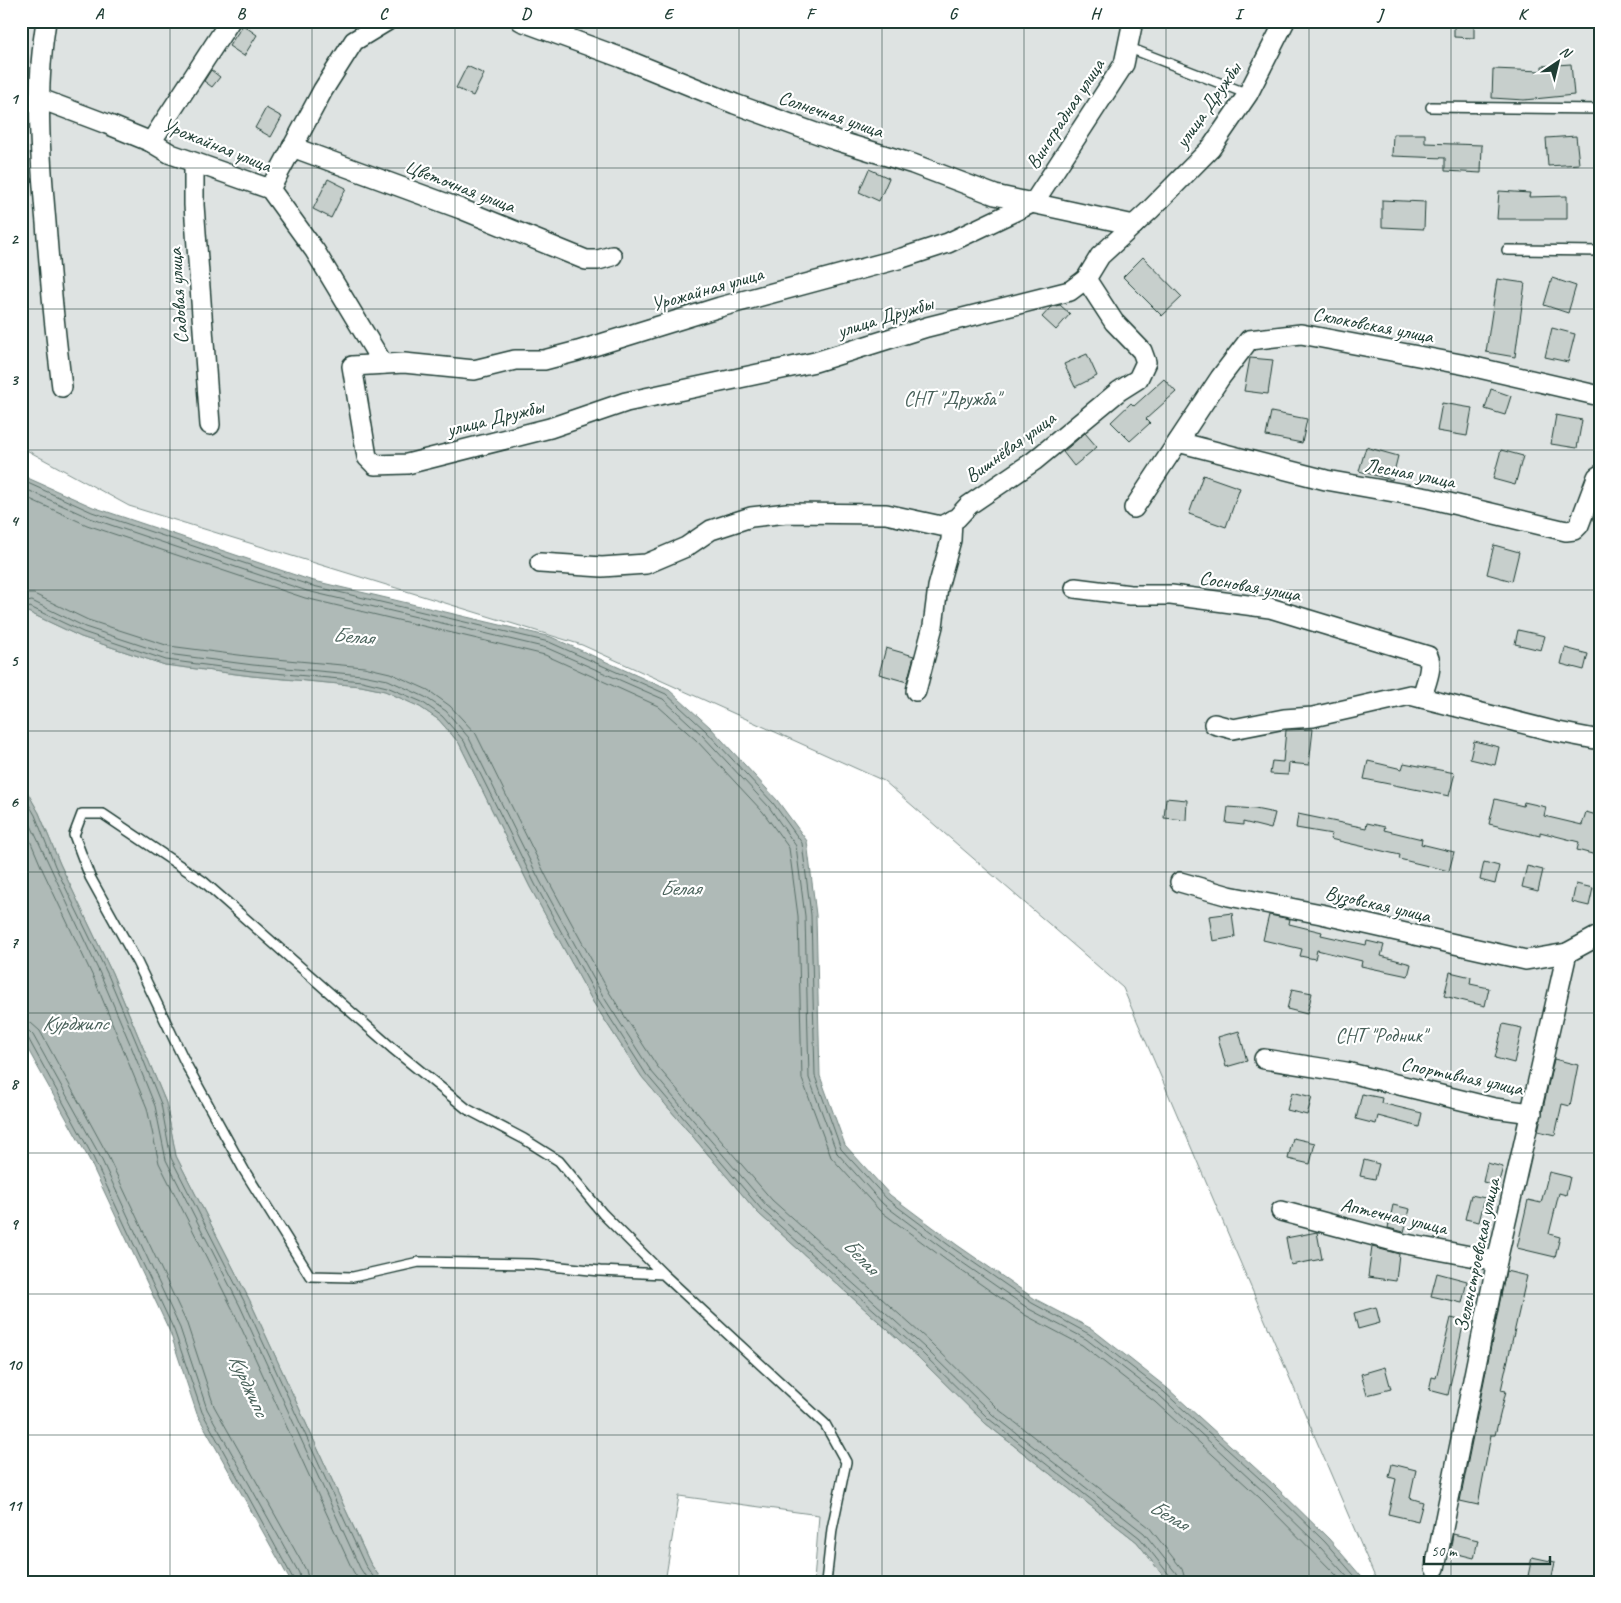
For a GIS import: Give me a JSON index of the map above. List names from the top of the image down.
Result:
{
  "streets": {
    "street": [
      "улица Дружбы",
      "Солнечная улица",
      "Виноградная улица",
      "Урожайная улица",
      "Цветочная улица",
      "Садовая улица",
      "Склоковская улица",
      "Вишнёвая улица",
      "Лесная улица",
      "Сосновая улица",
      "Вузовская улица",
      "Спортивная улица",
      "Аптечная улица",
      "Зеленстроевская улица"
    ]
  },
  "crossings": [
    ["улица Дружбы", "Солнечная улица"],
    ["улица Дружбы", "Виноградная улица"],
    ["улица Дружбы", "Урожайная улица"],
    ["улица Дружбы", "Вишнёвая улица"],
    ["Солнечная улица", "Виноградная улица"],
    ["Солнечная улица", "Урожайная улица"],
    ["Виноградная улица", "Урожайная улица"],
    ["Урожайная улица", "Садовая улица"],
    ["Склоковская улица", "Лесная улица"],
    ["Вузовская улица", "Зеленстроевская улица"],
    ["Спортивная улица", "Зеленстроевская улица"],
    ["Аптечная улица", "Зеленстроевская улица"]
  ],
  "water": ["Белая", "Курджипс"],
  "parks": ["СНТ \"Дружба\"", "СНТ \"Родник\""],
  "scale_bar": "50 m",
  "north": "top right",
  "grid": {
    "columns": [
      "A",
      "B",
      "C",
      "D",
      "E",
      "F",
      "G",
      "H",
      "I",
      "J",
      "K"
    ],
    "rows": [
      "1",
      "2",
      "3",
      "4",
      "5",
      "6",
      "7",
      "8",
      "9",
      "10",
      "11"
    ]
  }
}
